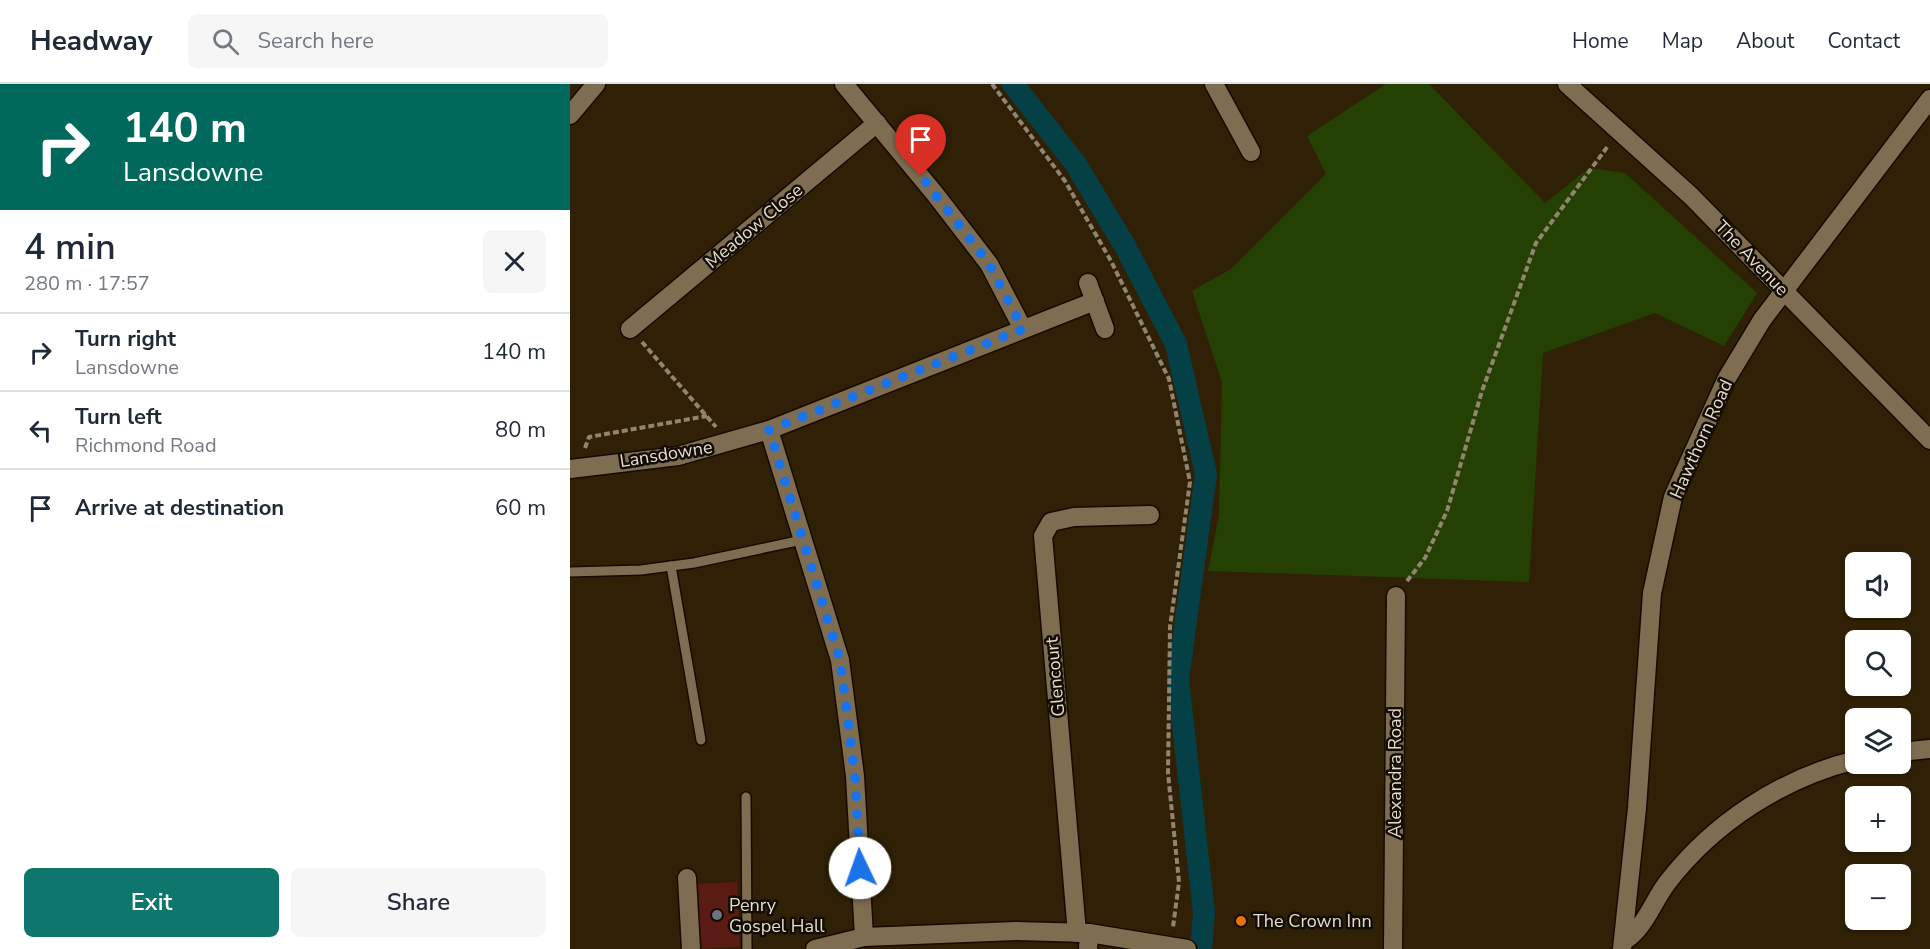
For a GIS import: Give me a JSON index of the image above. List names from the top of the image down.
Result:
{
  "streets": {
    "street": [
      "Meadow Close",
      "The Avenue",
      "Hawthorn Road",
      "Lansdowne",
      "Glencourt",
      "Alexandra Road"
    ]
  },
  "crossings": [
    ["The Avenue", "Hawthorn Road"]
  ],
  "places": ["Penry Gospel Hall", "The Crown Inn"],
  "page": {
    "header": "Headway",
    "search": "Search here",
    "nav": [
      "Home",
      "Map",
      "About",
      "Contact"
    ],
    "turn": ["140 m", "Lansdowne"],
    "heading": ["4 min", "280 m · 17:57"],
    "list": [
      {
        "name": "Turn right",
        "note": "Lansdowne",
        "value": "140 m"
      },
      {
        "name": "Turn left",
        "note": "Richmond Road",
        "value": "80 m"
      },
      {
        "name": "Arrive at destination",
        "value": "60 m"
      }
    ],
    "map_buttons": ["+", "−"],
    "buttons": ["Exit", "Share"]
  }
}
